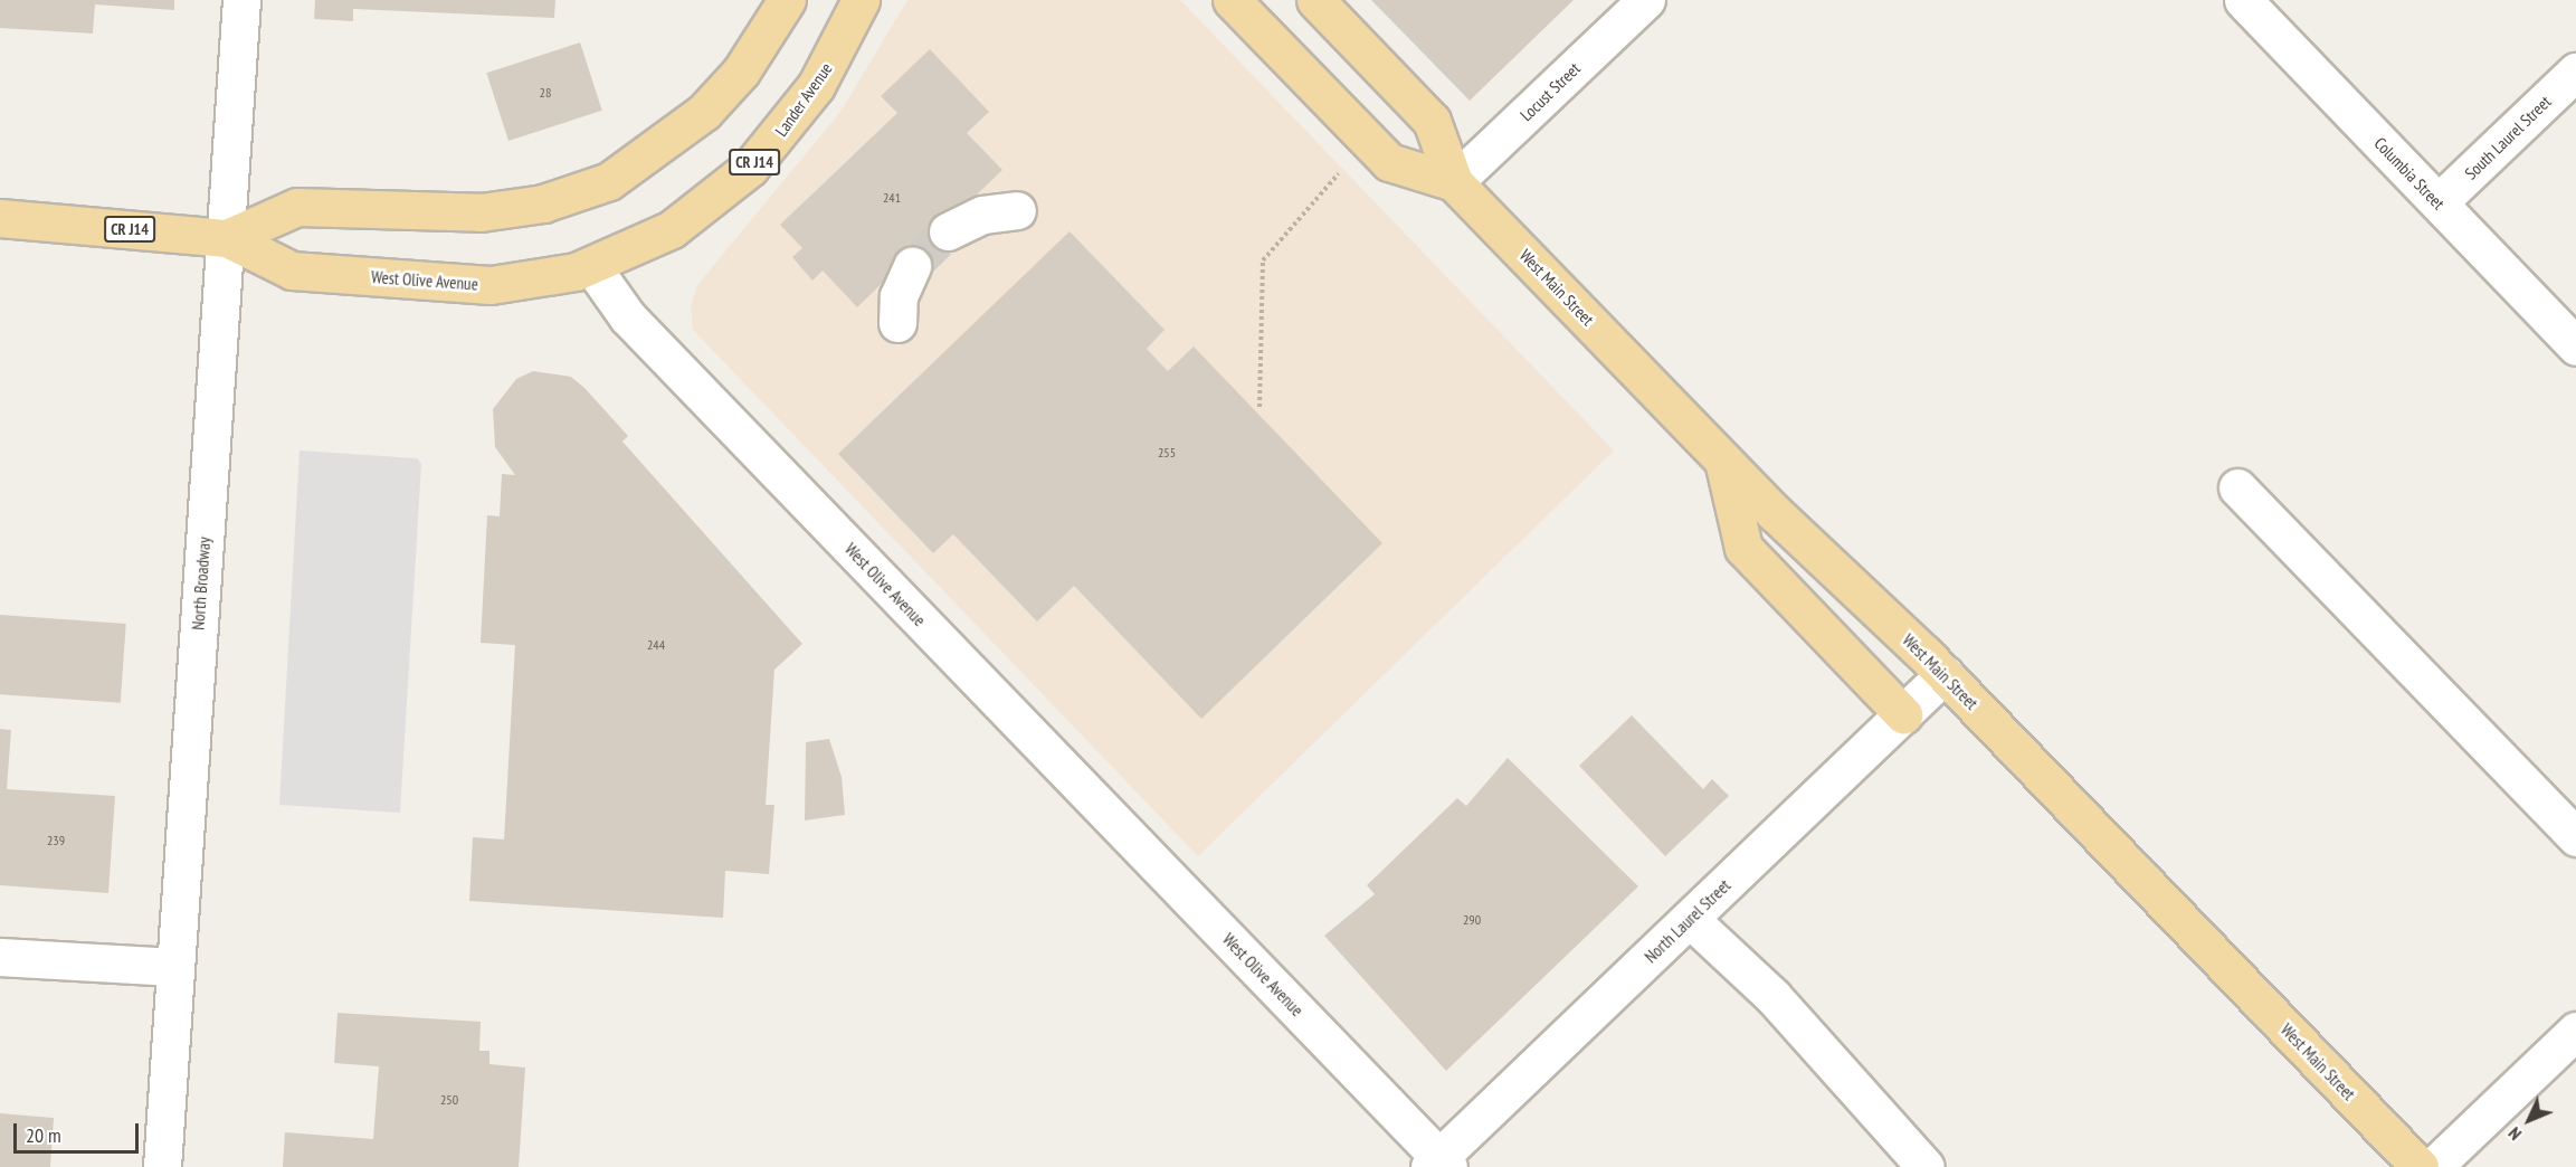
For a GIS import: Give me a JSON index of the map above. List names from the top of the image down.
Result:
{
  "streets": {
    "main road": [
      "Lander Avenue",
      "CR J14",
      "West Olive Avenue",
      "West Main Street"
    ],
    "street": [
      "Locust Street",
      "South Laurel Street",
      "Columbia Street",
      "North Broadway",
      "North Laurel Street"
    ]
  },
  "crossings": [
    ["Locust Street", "West Main Street"],
    ["Lander Avenue", "West Olive Avenue"],
    ["South Laurel Street", "Columbia Street"],
    ["West Olive Avenue", "North Broadway"],
    ["West Olive Avenue", "North Laurel Street"],
    ["West Main Street", "North Laurel Street"]
  ],
  "house_numbers": [
    "28",
    "241",
    "255",
    "244",
    "239",
    "290",
    "250"
  ],
  "scale_bar": "20 m",
  "north": "bottom left"
}
